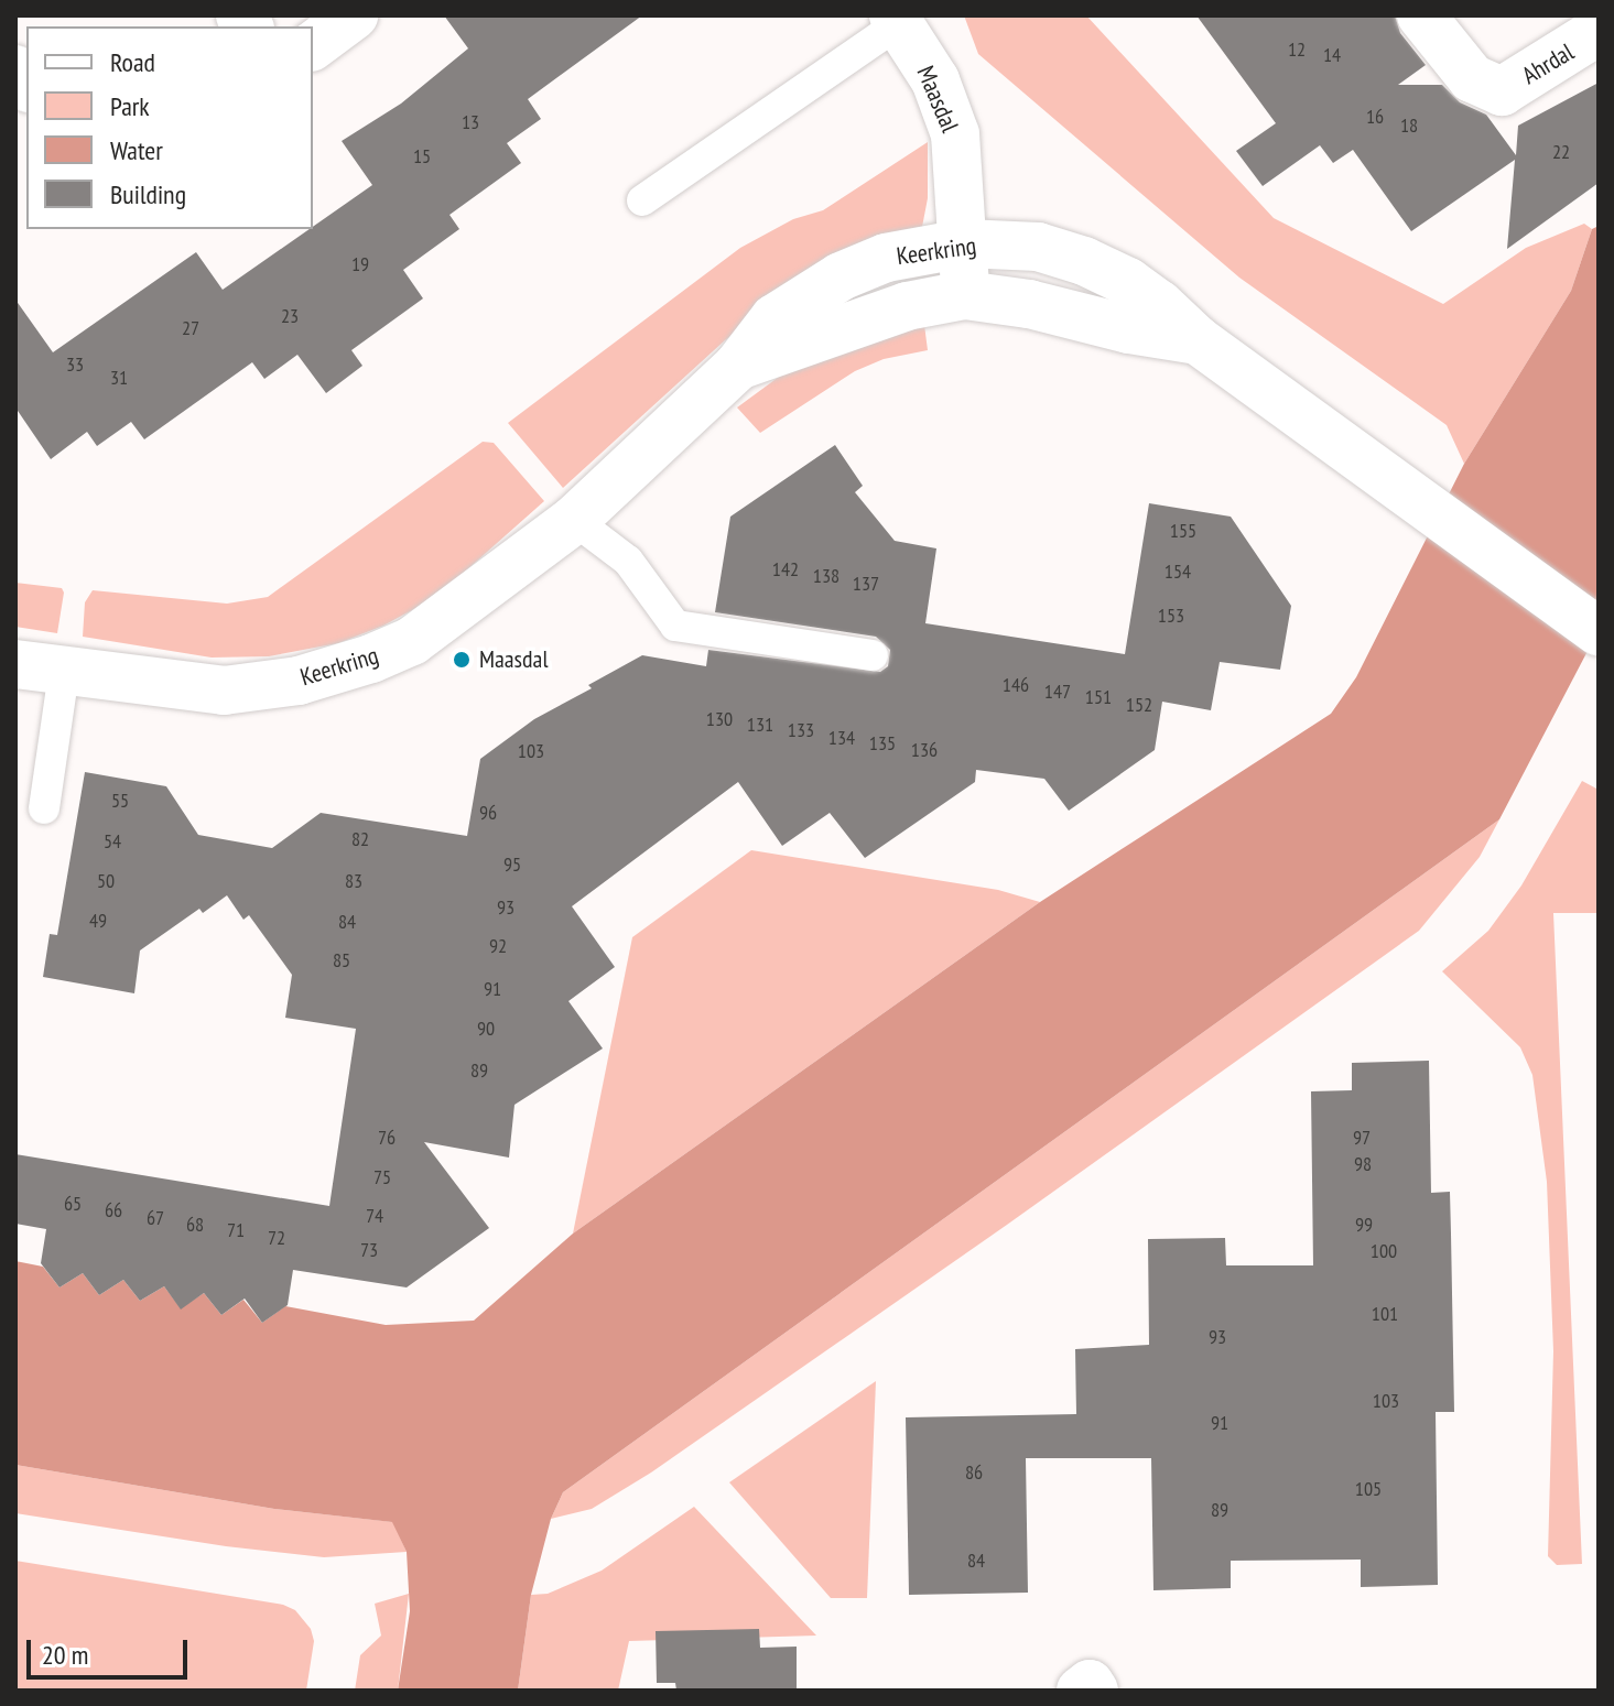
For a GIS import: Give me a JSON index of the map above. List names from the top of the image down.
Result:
{
  "streets": {
    "street": ["Ahrdal", "Maasdal", "Keerkring"]
  },
  "crossings": [
    ["Maasdal", "Keerkring"]
  ],
  "places": ["Maasdal"],
  "house_numbers": [
    "12",
    "14",
    "16",
    "13",
    "18",
    "22",
    "15",
    "19",
    "23",
    "27",
    "33",
    "31",
    "155",
    "142",
    "154",
    "138",
    "137",
    "153",
    "146",
    "147",
    "151",
    "152",
    "130",
    "131",
    "133",
    "134",
    "135",
    "136",
    "103",
    "55",
    "96",
    "82",
    "54",
    "95",
    "50",
    "83",
    "93",
    "49",
    "84",
    "92",
    "85",
    "91",
    "90",
    "89",
    "76",
    "97",
    "98",
    "75",
    "65",
    "66",
    "74",
    "67",
    "68",
    "99",
    "71",
    "72",
    "73",
    "100",
    "101",
    "93",
    "103",
    "91",
    "86",
    "105",
    "89",
    "84"
  ],
  "legend": [
    "Road",
    "Park",
    "Water",
    "Building"
  ],
  "scale_bar": "20 m"
}
